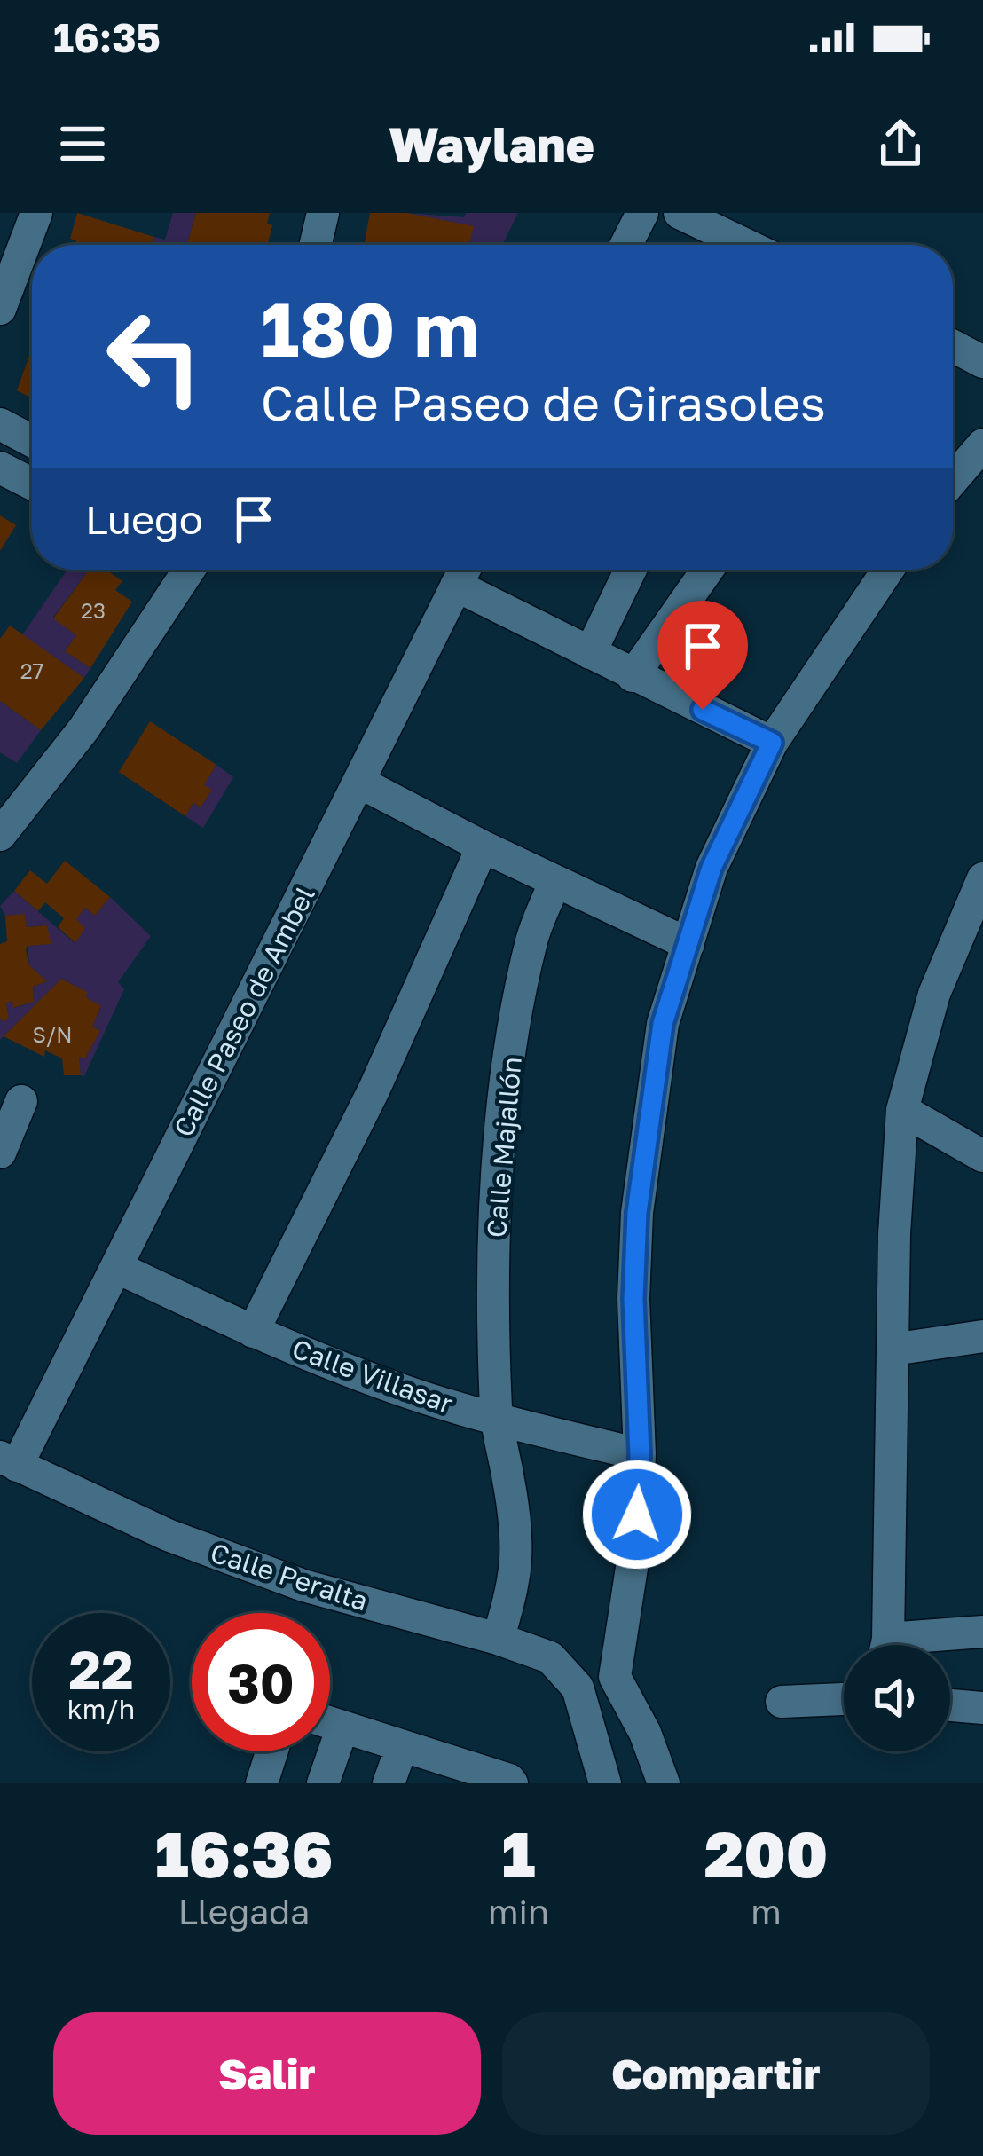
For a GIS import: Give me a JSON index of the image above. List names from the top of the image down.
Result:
{
  "streets": {
    "street": [
      "Calle Paseo de Ambel",
      "Calle Majallón",
      "Calle Villasar",
      "Calle Peralta"
    ]
  },
  "crossings": [
    ["Calle Paseo de Ambel", "Calle Villasar"],
    ["Calle Paseo de Ambel", "Calle Peralta"],
    ["Calle Majallón", "Calle Villasar"],
    ["Calle Majallón", "Calle Peralta"]
  ],
  "house_numbers": ["23", "27", "S/N"],
  "page": {
    "status": "16:35",
    "header": "Waylane",
    "turn": ["180 m", "Calle Paseo de Girasoles"],
    "then": "Luego",
    "speed": "22 km/h",
    "limit": "30",
    "eta": [
      "16:36",
      "Llegada",
      "1",
      "min",
      "200",
      "m"
    ],
    "buttons": ["Salir", "Compartir"]
  }
}
